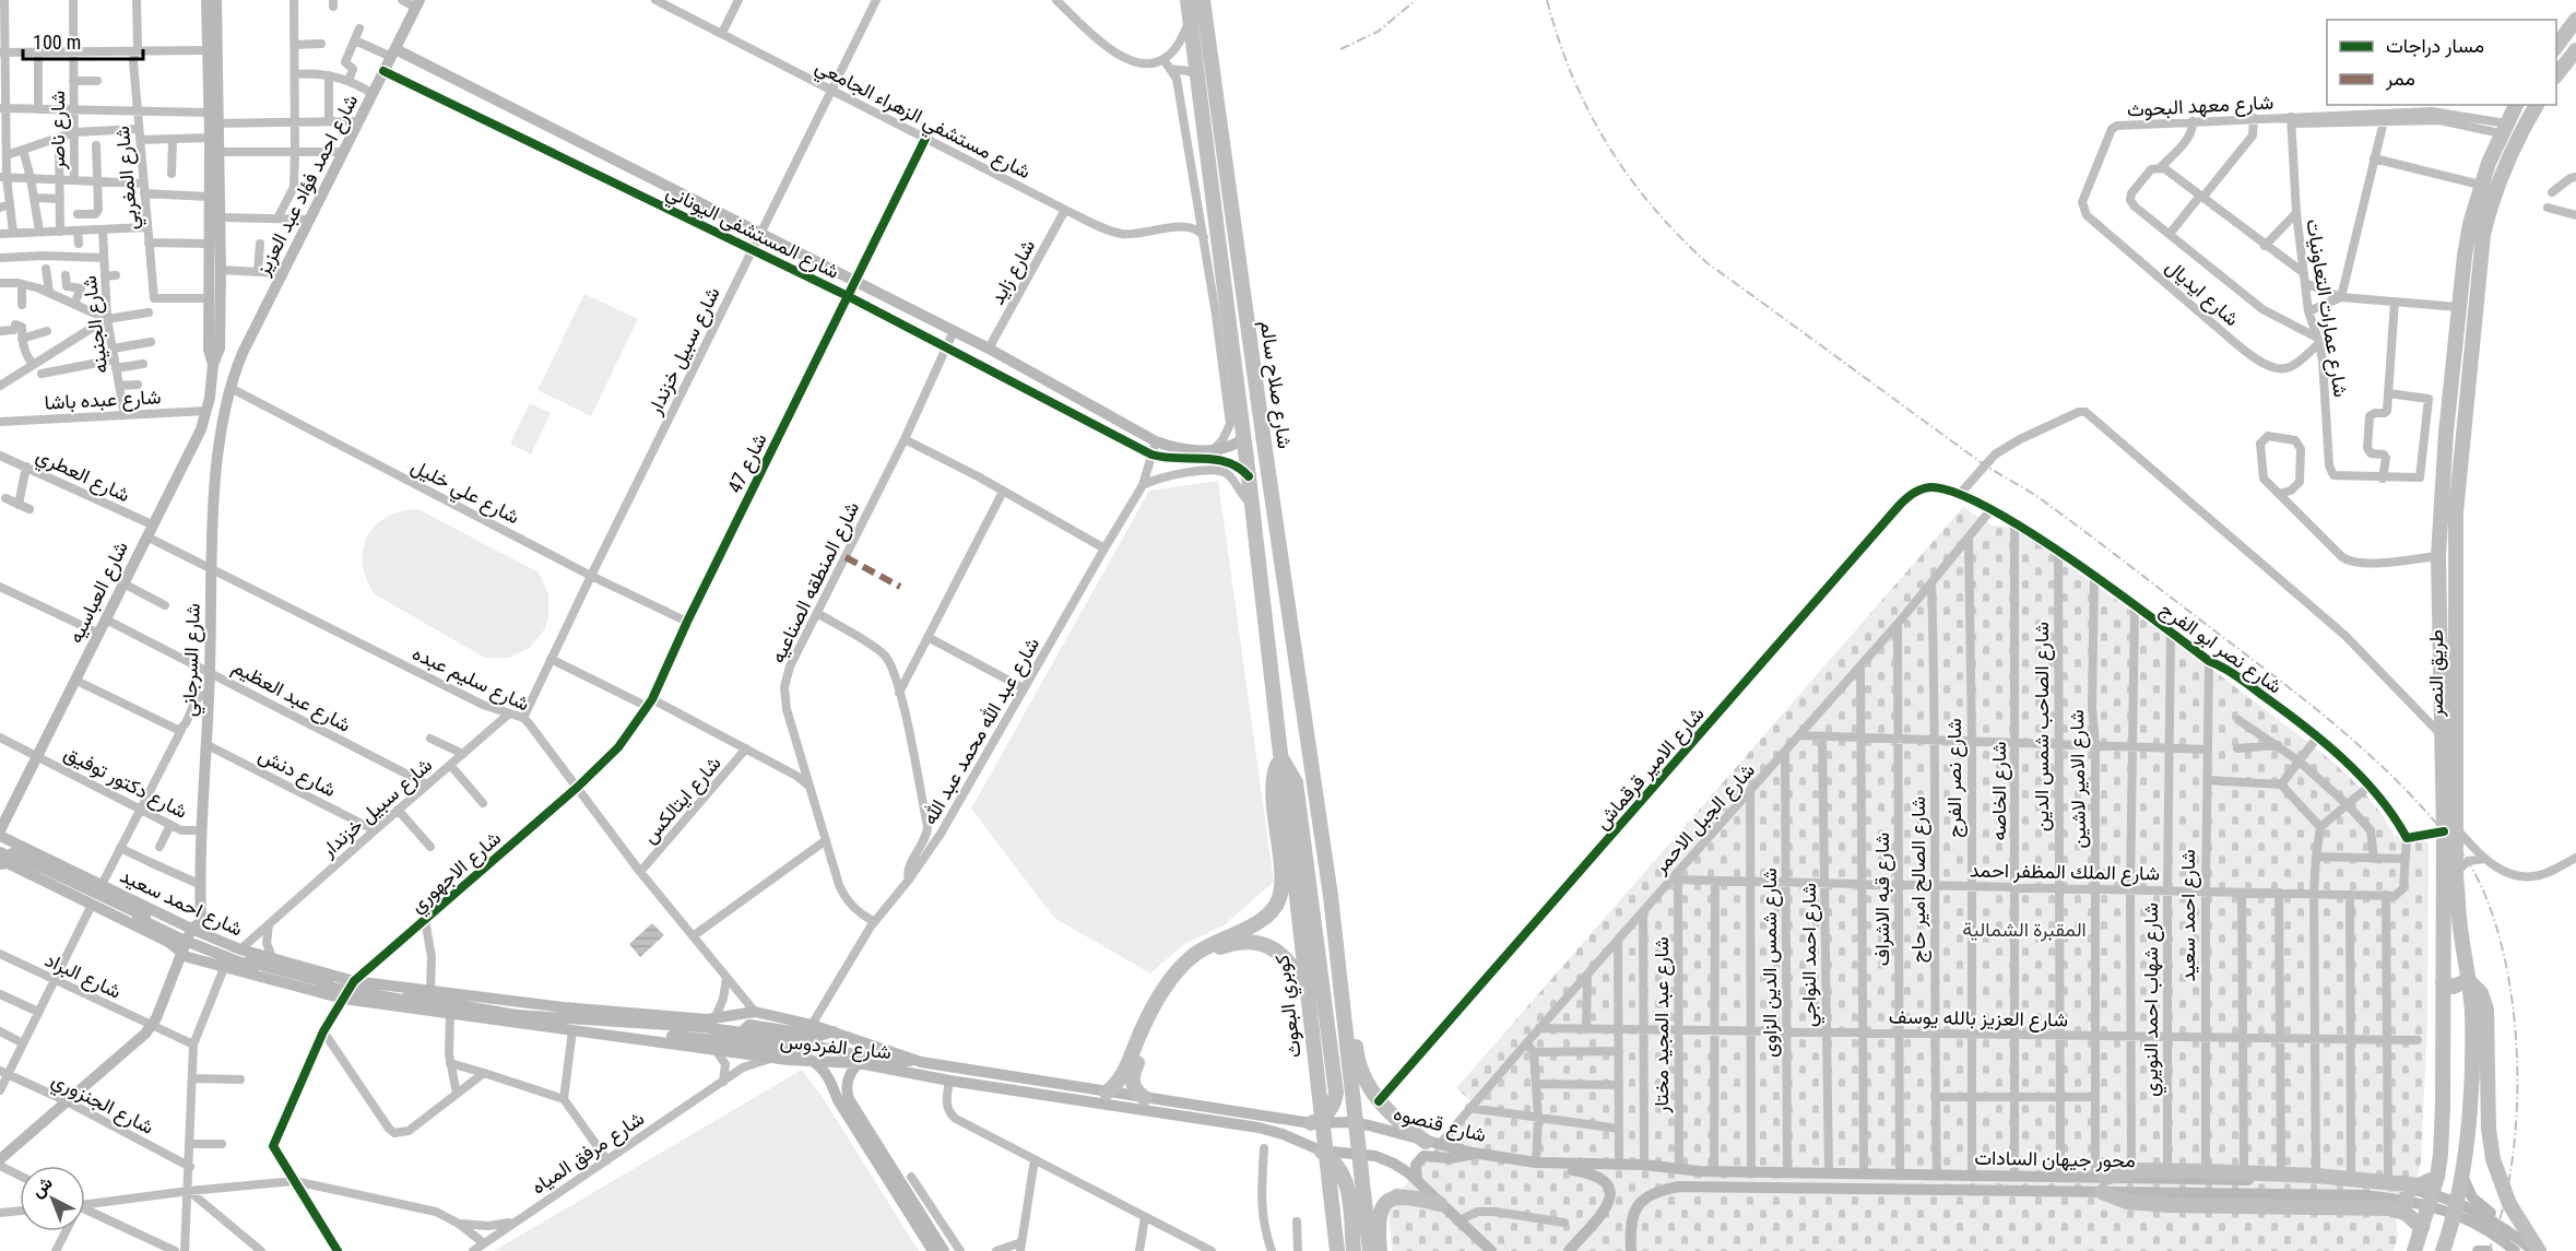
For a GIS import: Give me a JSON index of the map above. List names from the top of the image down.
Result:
{
  "streets": {
    "highway": ["شارع صلاح سالم", "طريق النصر", "كوبري البعوث"],
    "main road": [
      "شارع احمد فؤاد عبد العزيز",
      "شارع المستشفى اليوناني",
      "شارع العباسيه",
      "شارع السرجاني",
      "شارع احمد سعيد",
      "شارع الفردوس",
      "شارع قنصوه",
      "محور جيهان السادات"
    ],
    "street": [
      "شارع معهد البحوث",
      "شارع مستشفي الزهراء الجامعي",
      "شارع ناصر",
      "شارع المغربي",
      "شارع زايد",
      "شارع ايديال",
      "شارع عمارات التعاونيات",
      "شارع الجنينه",
      "شارع سبيل خزندار",
      "شارع عبده باشا",
      "شارع 47",
      "شارع العطري",
      "شارع علي خليل",
      "شارع المنطقه الصناعيه",
      "شارع نصر ابو الفرج",
      "شارع سليم عبده",
      "شارع عبد العظيم",
      "شارع الصاحب شمس الدين",
      "شارع عبد الله محمد عبد الله",
      "شارع الامير قرقماش",
      "شارع دنش",
      "شارع نصر الفرج",
      "شارع الامير لاشين",
      "شارع دكتور توفيق",
      "شارع الخاصه",
      "شارع ايتالكس",
      "شارع الجبل الاحمر",
      "شارع الاجهوري",
      "شارع الملك المظفر احمد",
      "شارع الصالح امير حاج",
      "شارع قبه الاشراف",
      "شارع احمد النواجي",
      "شارع شمس الدين الزاوى",
      "شارع البراد",
      "شارع شهاب احمد النويري",
      "شارع العزيز بالله يوسف",
      "شارع عبد المجيد مختار",
      "شارع الجنزوري",
      "شارع مرفق المياه"
    ]
  },
  "crossings": [
    ["شارع معهد البحوث", "شارع ايديال"],
    ["شارع معهد البحوث", "شارع عمارات التعاونيات"],
    ["شارع معهد البحوث", "طريق النصر"],
    ["شارع مستشفي الزهراء الجامعي", "شارع زايد"],
    ["شارع مستشفي الزهراء الجامعي", "شارع سبيل خزندار"],
    ["شارع مستشفي الزهراء الجامعي", "شارع 47"],
    ["شارع المغربي", "شارع العباسيه"],
    ["شارع احمد فؤاد عبد العزيز", "شارع المستشفى اليوناني"],
    ["شارع احمد فؤاد عبد العزيز", "شارع علي خليل"],
    ["شارع احمد فؤاد عبد العزيز", "شارع السرجاني"],
    ["شارع المستشفى اليوناني", "شارع زايد"],
    ["شارع المستشفى اليوناني", "شارع سبيل خزندار"],
    ["شارع المستشفى اليوناني", "شارع صلاح سالم"],
    ["شارع المستشفى اليوناني", "شارع 47"],
    ["شارع المستشفى اليوناني", "شارع المنطقه الصناعيه"],
    ["شارع المستشفى اليوناني", "شارع عبد الله محمد عبد الله"],
    ["شارع ايديال", "شارع عمارات التعاونيات"],
    ["شارع الجنينه", "شارع عبده باشا"],
    ["شارع سبيل خزندار", "شارع علي خليل"],
    ["شارع سبيل خزندار", "شارع سليم عبده"],
    ["شارع سبيل خزندار", "شارع عبد العظيم"],
    ["شارع سبيل خزندار", "شارع دنش"],
    ["شارع سبيل خزندار", "شارع احمد سعيد"],
    ["شارع صلاح سالم", "كوبري البعوث"],
    ["شارع عبده باشا", "شارع العباسيه"],
    ["شارع 47", "شارع علي خليل"],
    ["شارع 47", "شارع سليم عبده"],
    ["شارع 47", "شارع الاجهوري"],
    ["شارع العطري", "شارع العباسيه"],
    ["شارع العطري", "شارع سليم عبده"],
    ["شارع علي خليل", "شارع السرجاني"],
    ["شارع المنطقه الصناعيه", "شارع عبد الله محمد عبد الله"],
    ["شارع العباسيه", "شارع سليم عبده"],
    ["شارع العباسيه", "شارع عبد العظيم"],
    ["شارع العباسيه", "شارع دكتور توفيق"],
    ["شارع نصر ابو الفرج", "شارع الصاحب شمس الدين"],
    ["شارع نصر ابو الفرج", "شارع الامير قرقماش"],
    ["شارع نصر ابو الفرج", "شارع الامير لاشين"],
    ["شارع نصر ابو الفرج", "شارع الخاصه"],
    ["شارع نصر ابو الفرج", "شارع الجبل الاحمر"],
    ["شارع نصر ابو الفرج", "شارع احمد سعيد"],
    ["شارع نصر ابو الفرج", "شارع شهاب احمد النويري"],
    ["شارع السرجاني", "شارع سليم عبده"],
    ["شارع السرجاني", "شارع عبد العظيم"],
    ["شارع السرجاني", "شارع دنش"],
    ["شارع السرجاني", "شارع دكتور توفيق"],
    ["شارع السرجاني", "شارع احمد سعيد"],
    ["شارع سليم عبده", "شارع ايتالكس"],
    ["شارع سليم عبده", "شارع الاجهوري"],
    ["شارع سليم عبده", "شارع الفردوس"],
    ["شارع الصاحب شمس الدين", "شارع الملك المظفر احمد"],
    ["شارع الصاحب شمس الدين", "شارع العزيز بالله يوسف"],
    ["شارع الصاحب شمس الدين", "محور جيهان السادات"],
    ["شارع عبد الله محمد عبد الله", "شارع الفردوس"],
    ["شارع نصر الفرج", "شارع الجبل الاحمر"],
    ["شارع نصر الفرج", "شارع الملك المظفر احمد"],
    ["شارع نصر الفرج", "شارع العزيز بالله يوسف"],
    ["شارع نصر الفرج", "محور جيهان السادات"],
    ["شارع الامير لاشين", "شارع الملك المظفر احمد"],
    ["شارع الامير لاشين", "شارع العزيز بالله يوسف"],
    ["شارع الامير لاشين", "محور جيهان السادات"],
    ["شارع الخاصه", "شارع الملك المظفر احمد"],
    ["شارع الخاصه", "شارع العزيز بالله يوسف"],
    ["شارع الخاصه", "محور جيهان السادات"],
    ["شارع الجبل الاحمر", "شارع الملك المظفر احمد"],
    ["شارع الجبل الاحمر", "شارع الصالح امير حاج"],
    ["شارع الجبل الاحمر", "شارع قبه الاشراف"],
    ["شارع الجبل الاحمر", "شارع شمس الدين الزاوى"],
    ["شارع الجبل الاحمر", "شارع العزيز بالله يوسف"],
    ["شارع الجبل الاحمر", "شارع عبد المجيد مختار"],
    ["شارع الجبل الاحمر", "شارع قنصوه"],
    ["شارع الاجهوري", "شارع احمد سعيد"],
    ["شارع الاجهوري", "شارع الفردوس"],
    ["شارع الملك المظفر احمد", "شارع الصالح امير حاج"],
    ["شارع الملك المظفر احمد", "شارع قبه الاشراف"],
    ["شارع الملك المظفر احمد", "شارع احمد سعيد"],
    ["شارع الملك المظفر احمد", "شارع احمد النواجي"],
    ["شارع الملك المظفر احمد", "شارع شمس الدين الزاوى"],
    ["شارع الملك المظفر احمد", "شارع شهاب احمد النويري"],
    ["شارع الملك المظفر احمد", "شارع عبد المجيد مختار"],
    ["شارع الصالح امير حاج", "شارع العزيز بالله يوسف"],
    ["شارع الصالح امير حاج", "محور جيهان السادات"],
    ["شارع قبه الاشراف", "شارع العزيز بالله يوسف"],
    ["شارع قبه الاشراف", "محور جيهان السادات"],
    ["شارع احمد سعيد", "شارع العزيز بالله يوسف"],
    ["شارع احمد سعيد", "شارع الفردوس"],
    ["شارع احمد النواجي", "شارع العزيز بالله يوسف"],
    ["شارع احمد النواجي", "محور جيهان السادات"],
    ["شارع شمس الدين الزاوى", "شارع العزيز بالله يوسف"],
    ["شارع شمس الدين الزاوى", "محور جيهان السادات"],
    ["شارع شهاب احمد النويري", "شارع العزيز بالله يوسف"],
    ["شارع العزيز بالله يوسف", "شارع عبد المجيد مختار"],
    ["شارع عبد المجيد مختار", "محور جيهان السادات"],
    ["شارع الفردوس", "شارع قنصوه"],
    ["شارع الفردوس", "شارع مرفق المياه"],
    ["شارع قنصوه", "محور جيهان السادات"]
  ],
  "parks": ["المقبرة الشمالية"],
  "legend": ["مسار دراجات", "ممر"],
  "scale_bar": "100 m",
  "north": "top left"
}
